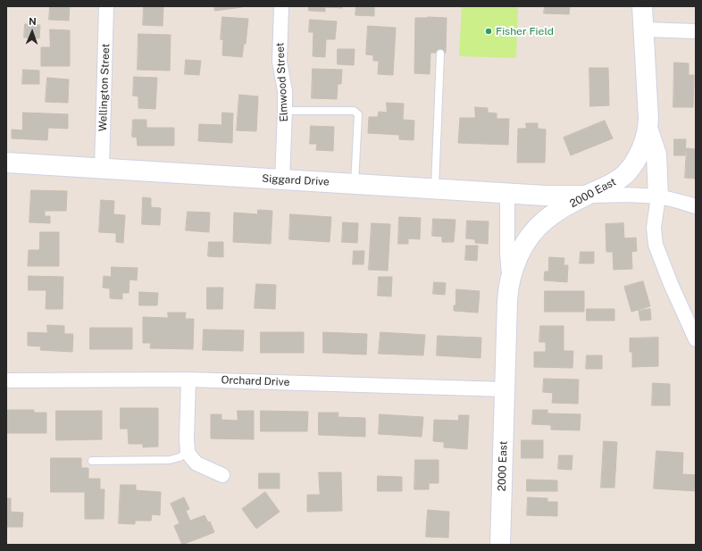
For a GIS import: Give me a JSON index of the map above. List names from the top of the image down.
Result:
{
  "streets": {
    "street": [
      "Elmwood Street",
      "Wellington Street",
      "Siggard Drive",
      "2000 East",
      "Orchard Drive"
    ]
  },
  "crossings": [
    ["Elmwood Street", "Siggard Drive"],
    ["Wellington Street", "Siggard Drive"],
    ["Siggard Drive", "2000 East"],
    ["2000 East", "Orchard Drive"]
  ],
  "places": ["Fisher Field"],
  "north": "top"
}
